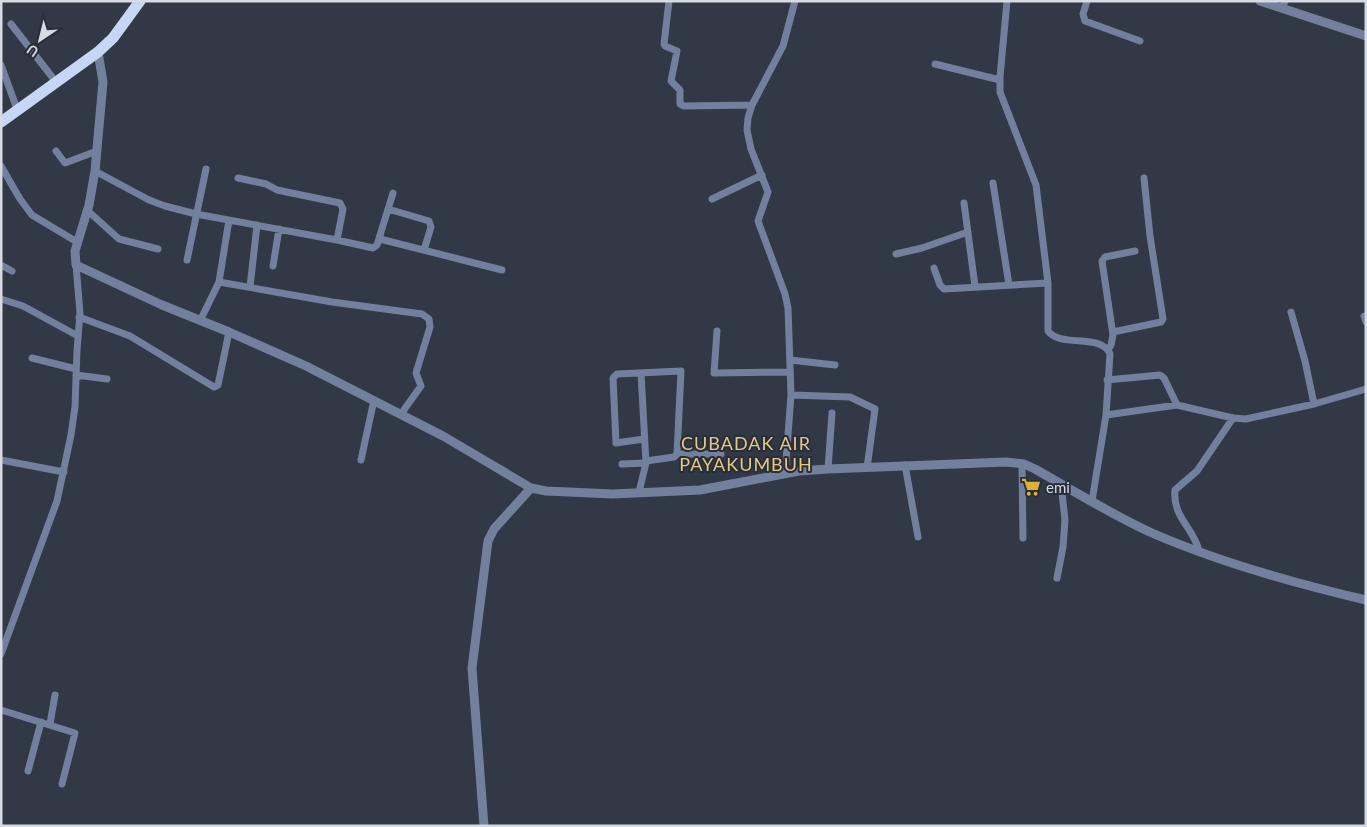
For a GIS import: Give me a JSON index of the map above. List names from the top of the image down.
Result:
{
  "districts": ["CUBADAK AIR PAYAKUMBUH"],
  "places": {
    "supermarket": ["emi"]
  },
  "north": "bottom left"
}
